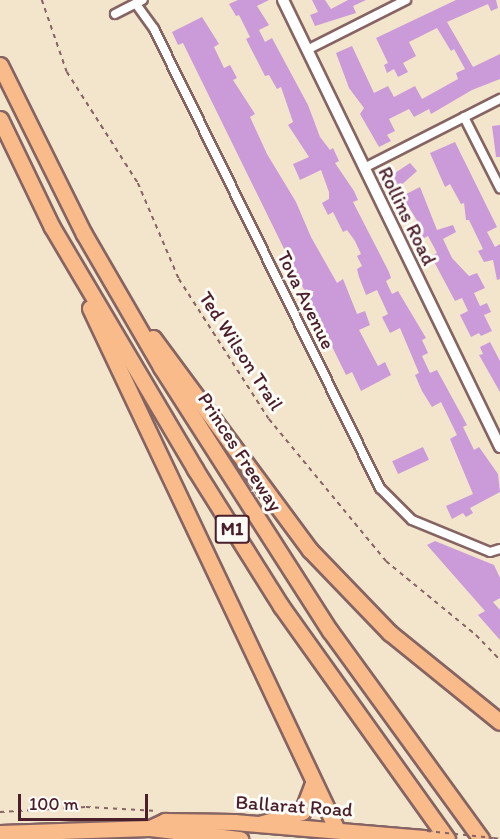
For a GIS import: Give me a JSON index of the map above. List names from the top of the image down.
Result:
{
  "streets": {
    "highway": ["Princes Freeway", "M1", "Ballarat Road"],
    "street": ["Rollins Road", "Tova Avenue"],
    "path": ["Ted Wilson Trail"]
  },
  "scale_bar": "100 m"
}
